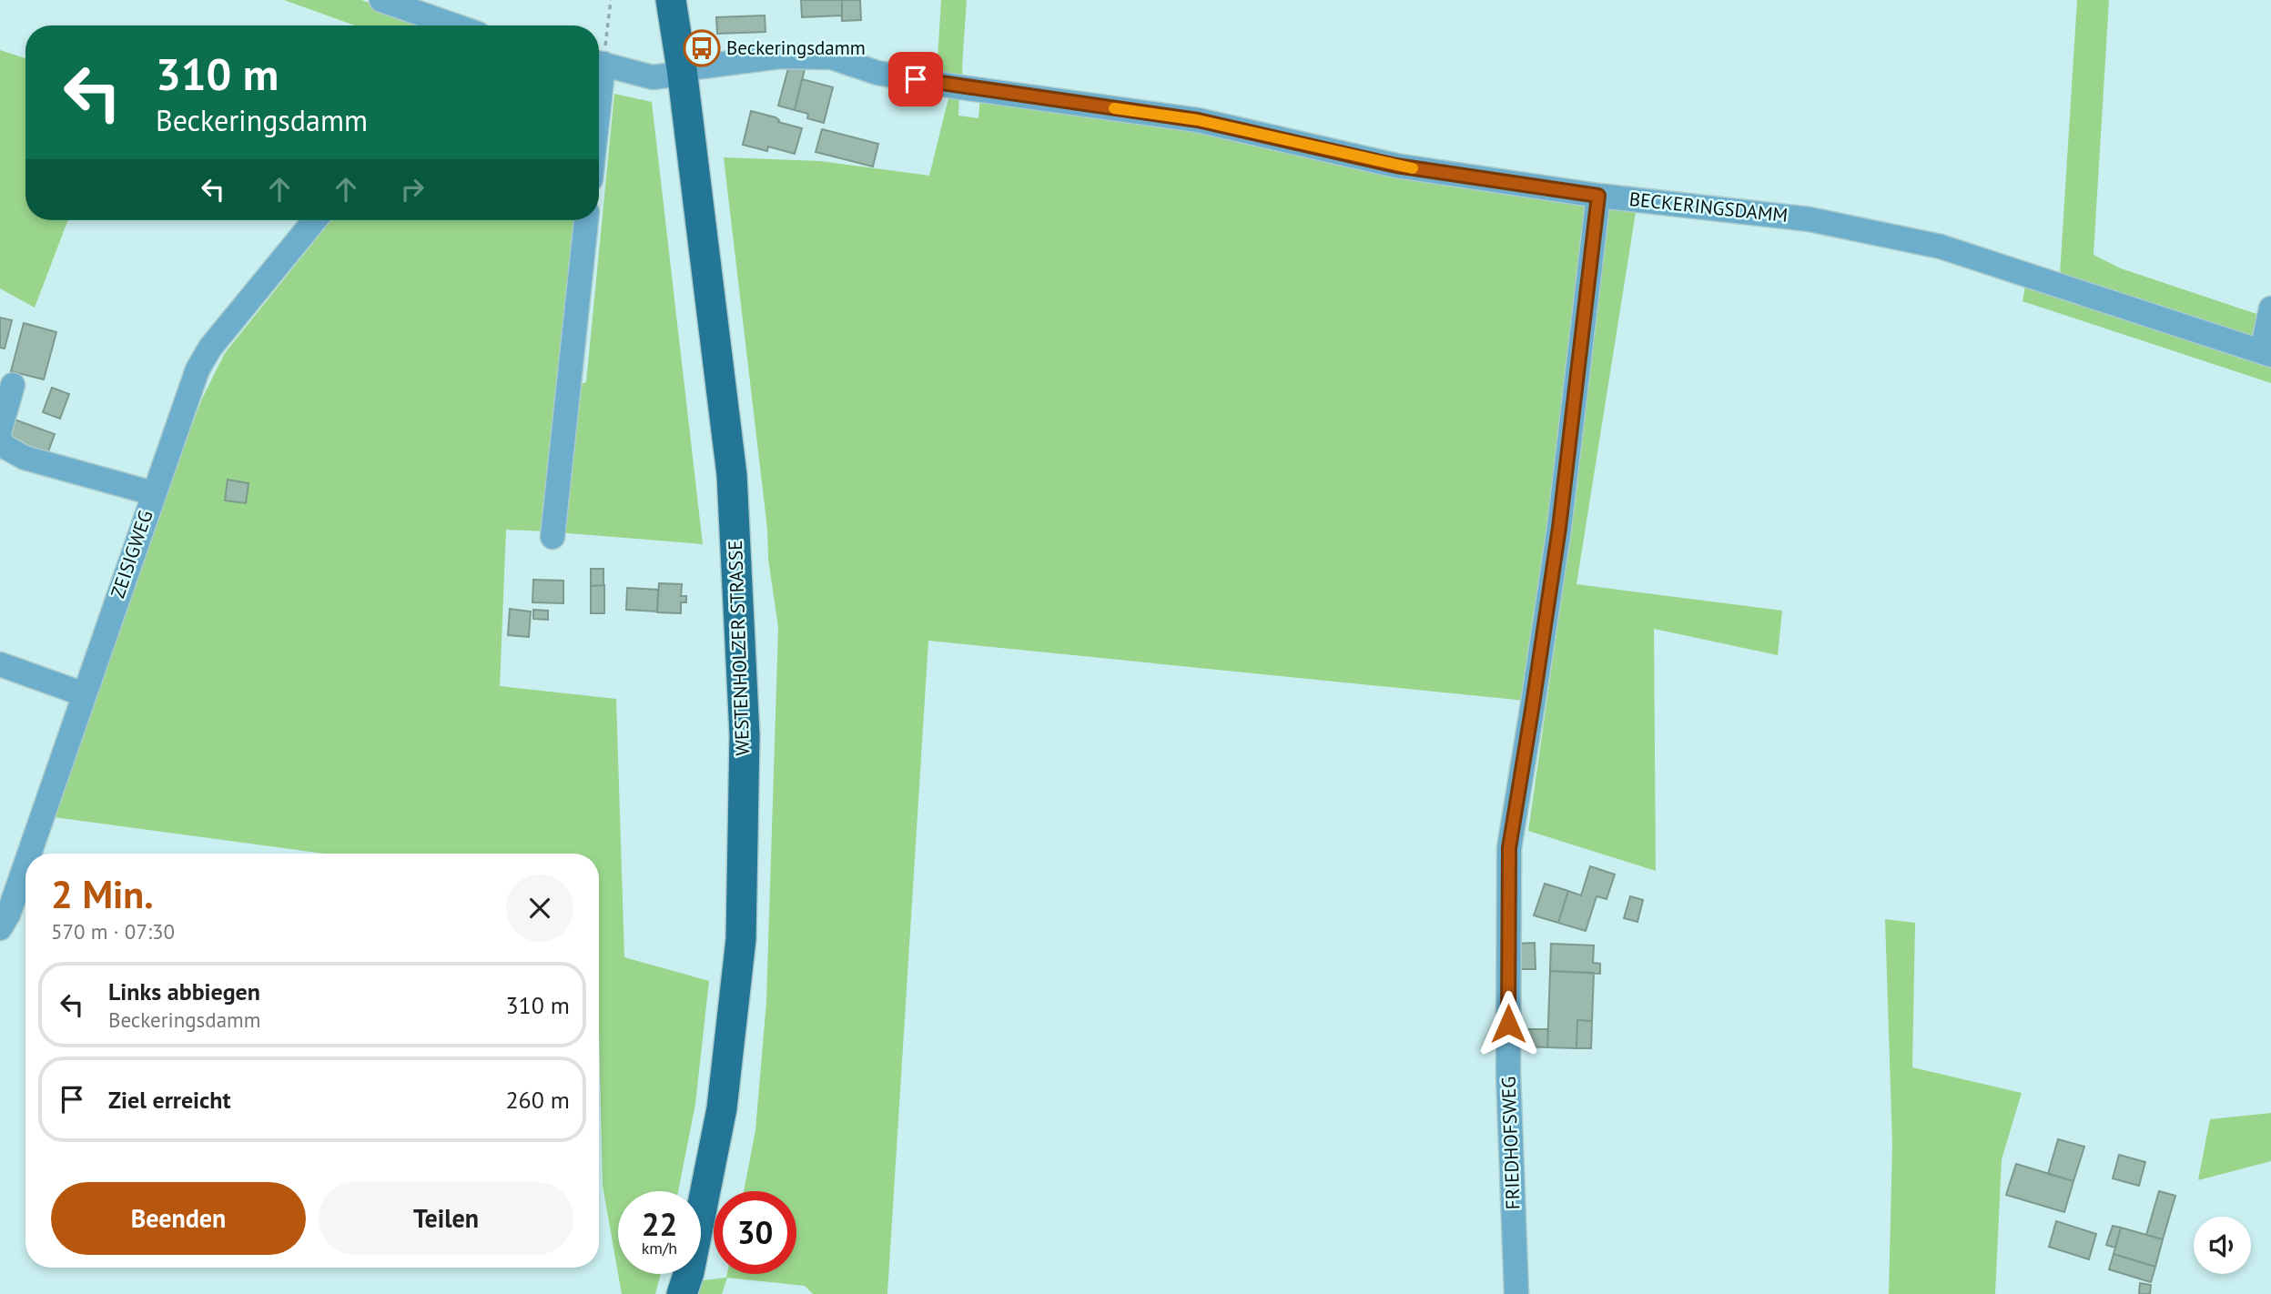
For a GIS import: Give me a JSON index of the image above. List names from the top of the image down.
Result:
{
  "streets": {
    "main road": ["WESTENHOLZER STRASSE"],
    "street": ["BECKERINGSDAMM", "ZEISIGWEG", "FRIEDHOFSWEG"]
  },
  "crossings": [
    ["BECKERINGSDAMM", "WESTENHOLZER STRASSE"],
    ["BECKERINGSDAMM", "FRIEDHOFSWEG"]
  ],
  "places": {
    "bus stop": ["Beckeringsdamm"]
  },
  "page": {
    "turn": ["310 m", "Beckeringsdamm"],
    "heading": ["2 Min.", "570 m · 07:30"],
    "list": [
      {
        "name": "Links abbiegen",
        "note": "Beckeringsdamm",
        "value": "310 m"
      },
      {
        "name": "Ziel erreicht",
        "value": "260 m"
      }
    ],
    "buttons": ["Beenden", "Teilen"],
    "speed": "22 km/h",
    "limit": "30"
  }
}
